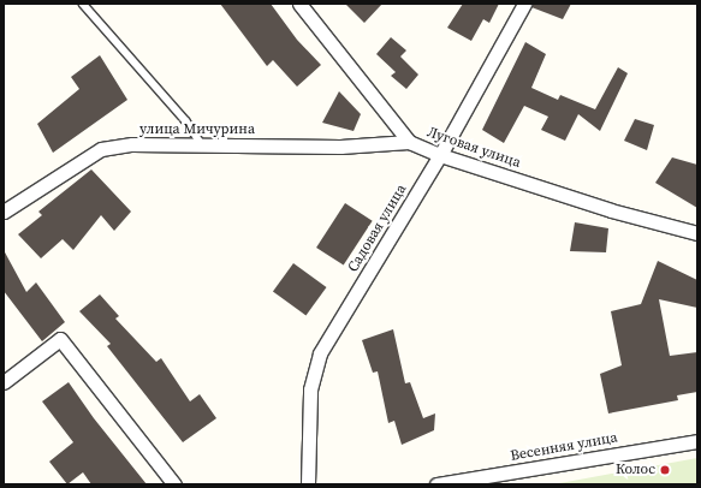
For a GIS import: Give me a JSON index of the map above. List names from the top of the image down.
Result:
{
  "streets": {
    "street": [
      "улица Мичурина",
      "Луговая улица",
      "Садовая улица",
      "Весенняя улица"
    ]
  },
  "crossings": [
    ["улица Мичурина", "Луговая улица"],
    ["Луговая улица", "Садовая улица"]
  ],
  "places": ["Колос"]
}
